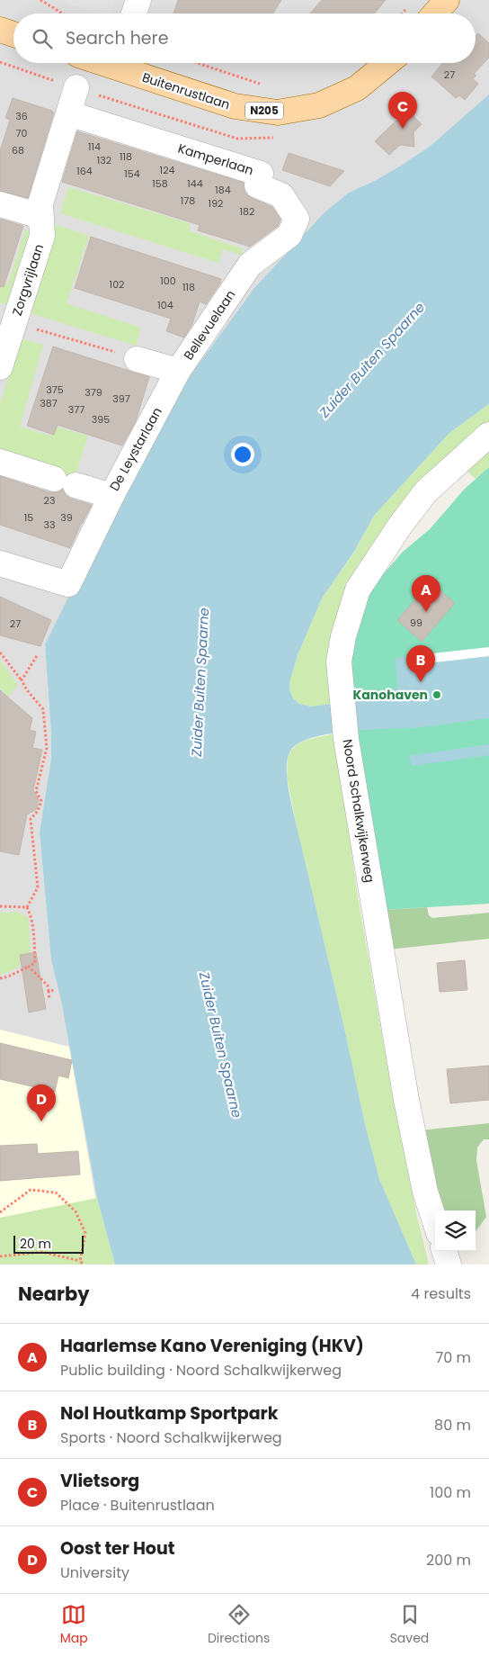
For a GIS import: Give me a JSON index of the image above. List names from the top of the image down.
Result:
{
  "streets": {
    "main road": ["Buitenrustlaan", "N205"],
    "street": [
      "Kamperlaan",
      "Zorgvrijlaan",
      "Bellevuelaan",
      "De Leystarlaan",
      "Noord Schalkwijkerweg"
    ]
  },
  "crossings": [
    ["Kamperlaan", "Zorgvrijlaan"],
    ["Kamperlaan", "Bellevuelaan"],
    ["Bellevuelaan", "De Leystarlaan"]
  ],
  "water": ["Zuider Buiten Spaarne"],
  "places": ["Kanohaven"],
  "house_numbers": [
    "27",
    "36",
    "70",
    "114",
    "68",
    "118",
    "132",
    "124",
    "164",
    "154",
    "158",
    "144",
    "184",
    "178",
    "192",
    "182",
    "100",
    "102",
    "118",
    "104",
    "375",
    "379",
    "397",
    "387",
    "377",
    "395",
    "23",
    "15",
    "39",
    "33",
    "99",
    "27"
  ],
  "scale_bar": "20 m",
  "page": {
    "search": "Search here",
    "pins": [
      "C",
      "A",
      "B",
      "D"
    ],
    "scale": "20 m",
    "heading": ["Nearby", "4 results"],
    "list": [
      {
        "mark": "A",
        "name": "Haarlemse Kano Vereniging (HKV)",
        "note": "Public building · Noord Schalkwijkerweg",
        "value": "70 m"
      },
      {
        "mark": "B",
        "name": "Nol Houtkamp Sportpark",
        "note": "Sports · Noord Schalkwijkerweg",
        "value": "80 m"
      },
      {
        "mark": "C",
        "name": "Vlietsorg",
        "note": "Place · Buitenrustlaan",
        "value": "100 m"
      },
      {
        "mark": "D",
        "name": "Oost ter Hout",
        "note": "University",
        "value": "200 m"
      }
    ],
    "nav": ["Map", "Directions", "Saved"]
  }
}
